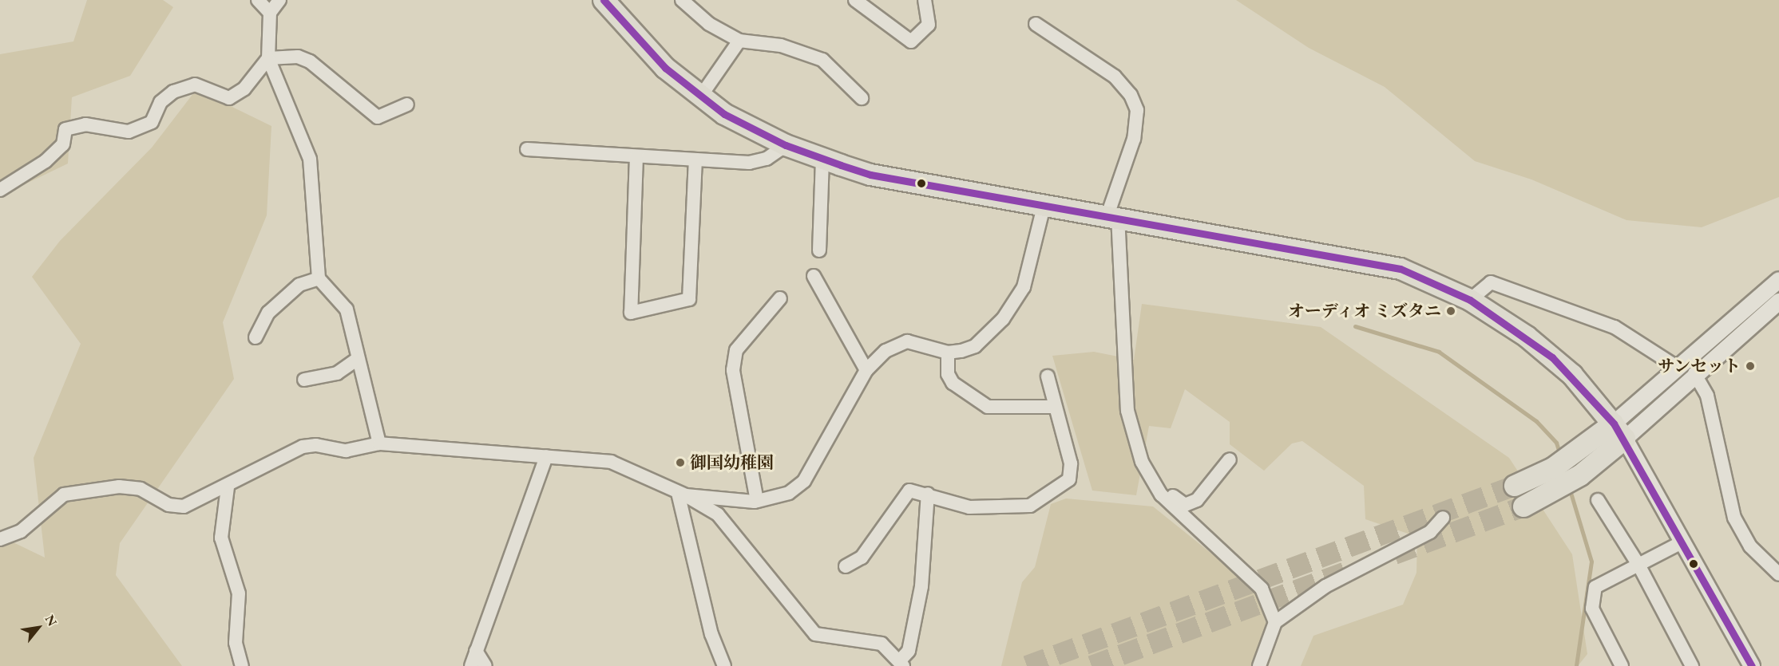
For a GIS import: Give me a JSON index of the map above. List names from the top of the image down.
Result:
{
  "places": ["オーディオ ミズタニ", "サンセット", "御国幼稚園"],
  "north": "top right"
}
